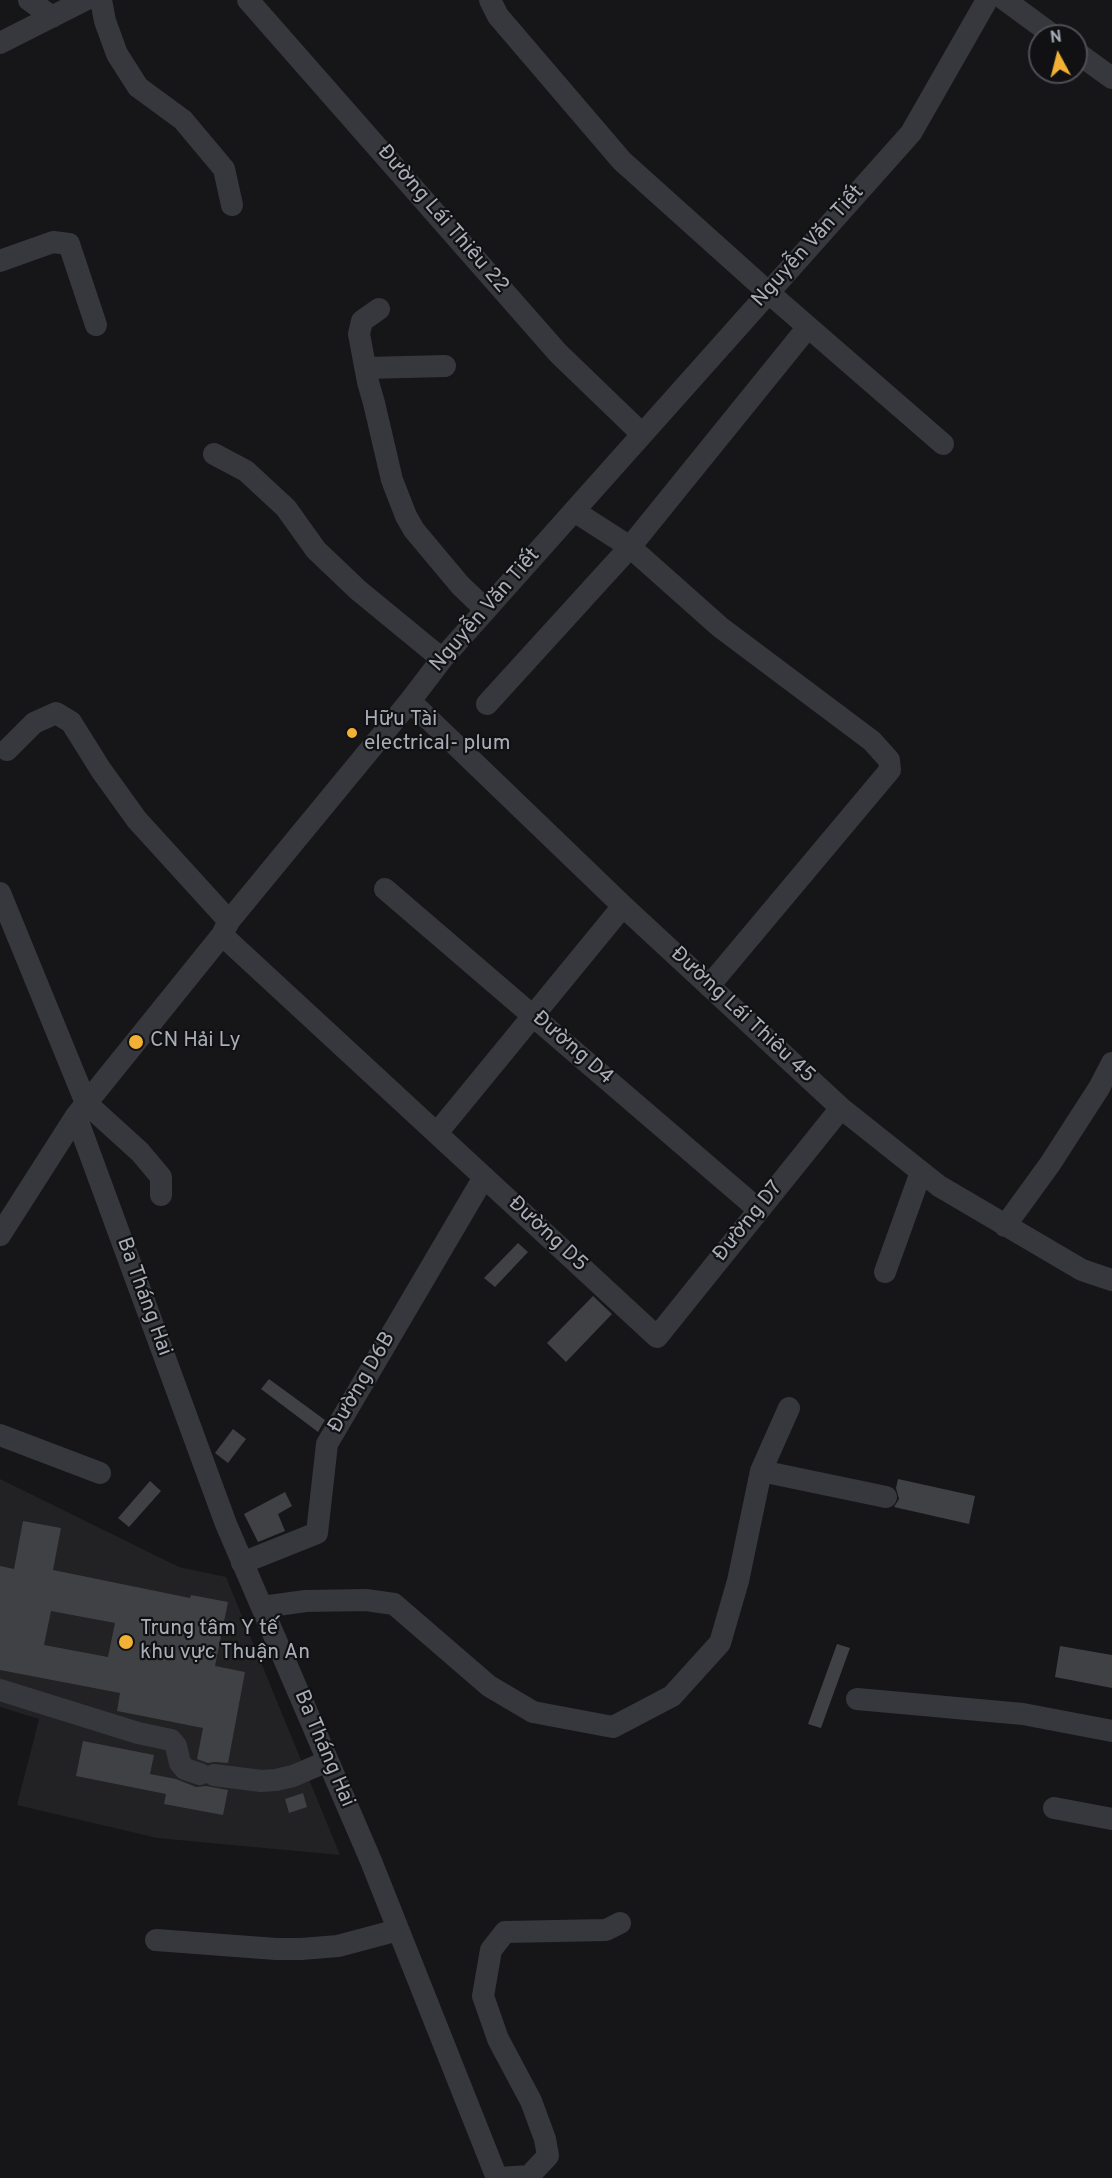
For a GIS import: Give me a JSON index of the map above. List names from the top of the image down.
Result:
{
  "streets": {
    "street": [
      "Đường Lái Thiêu 22",
      "Nguyễn Văn Tiết",
      "Đường Lái Thiêu 45",
      "Đường D4",
      "Đường D7",
      "Đường D5",
      "Ba Tháng Hai",
      "Đường D6B"
    ]
  },
  "crossings": [
    ["Đường Lái Thiêu 22", "Nguyễn Văn Tiết"],
    ["Nguyễn Văn Tiết", "Đường Lái Thiêu 45"],
    ["Nguyễn Văn Tiết", "Đường D5"],
    ["Nguyễn Văn Tiết", "Ba Tháng Hai"],
    ["Đường Lái Thiêu 45", "Đường D7"],
    ["Đường D4", "Đường D7"],
    ["Đường D7", "Đường D5"],
    ["Đường D5", "Đường D6B"],
    ["Ba Tháng Hai", "Đường D6B"]
  ],
  "places": ["Hữu Tài electrical- plum", "CN Hải Ly", "Trung tâm Y tế khu vực Thuận An"],
  "north": "top"
}
